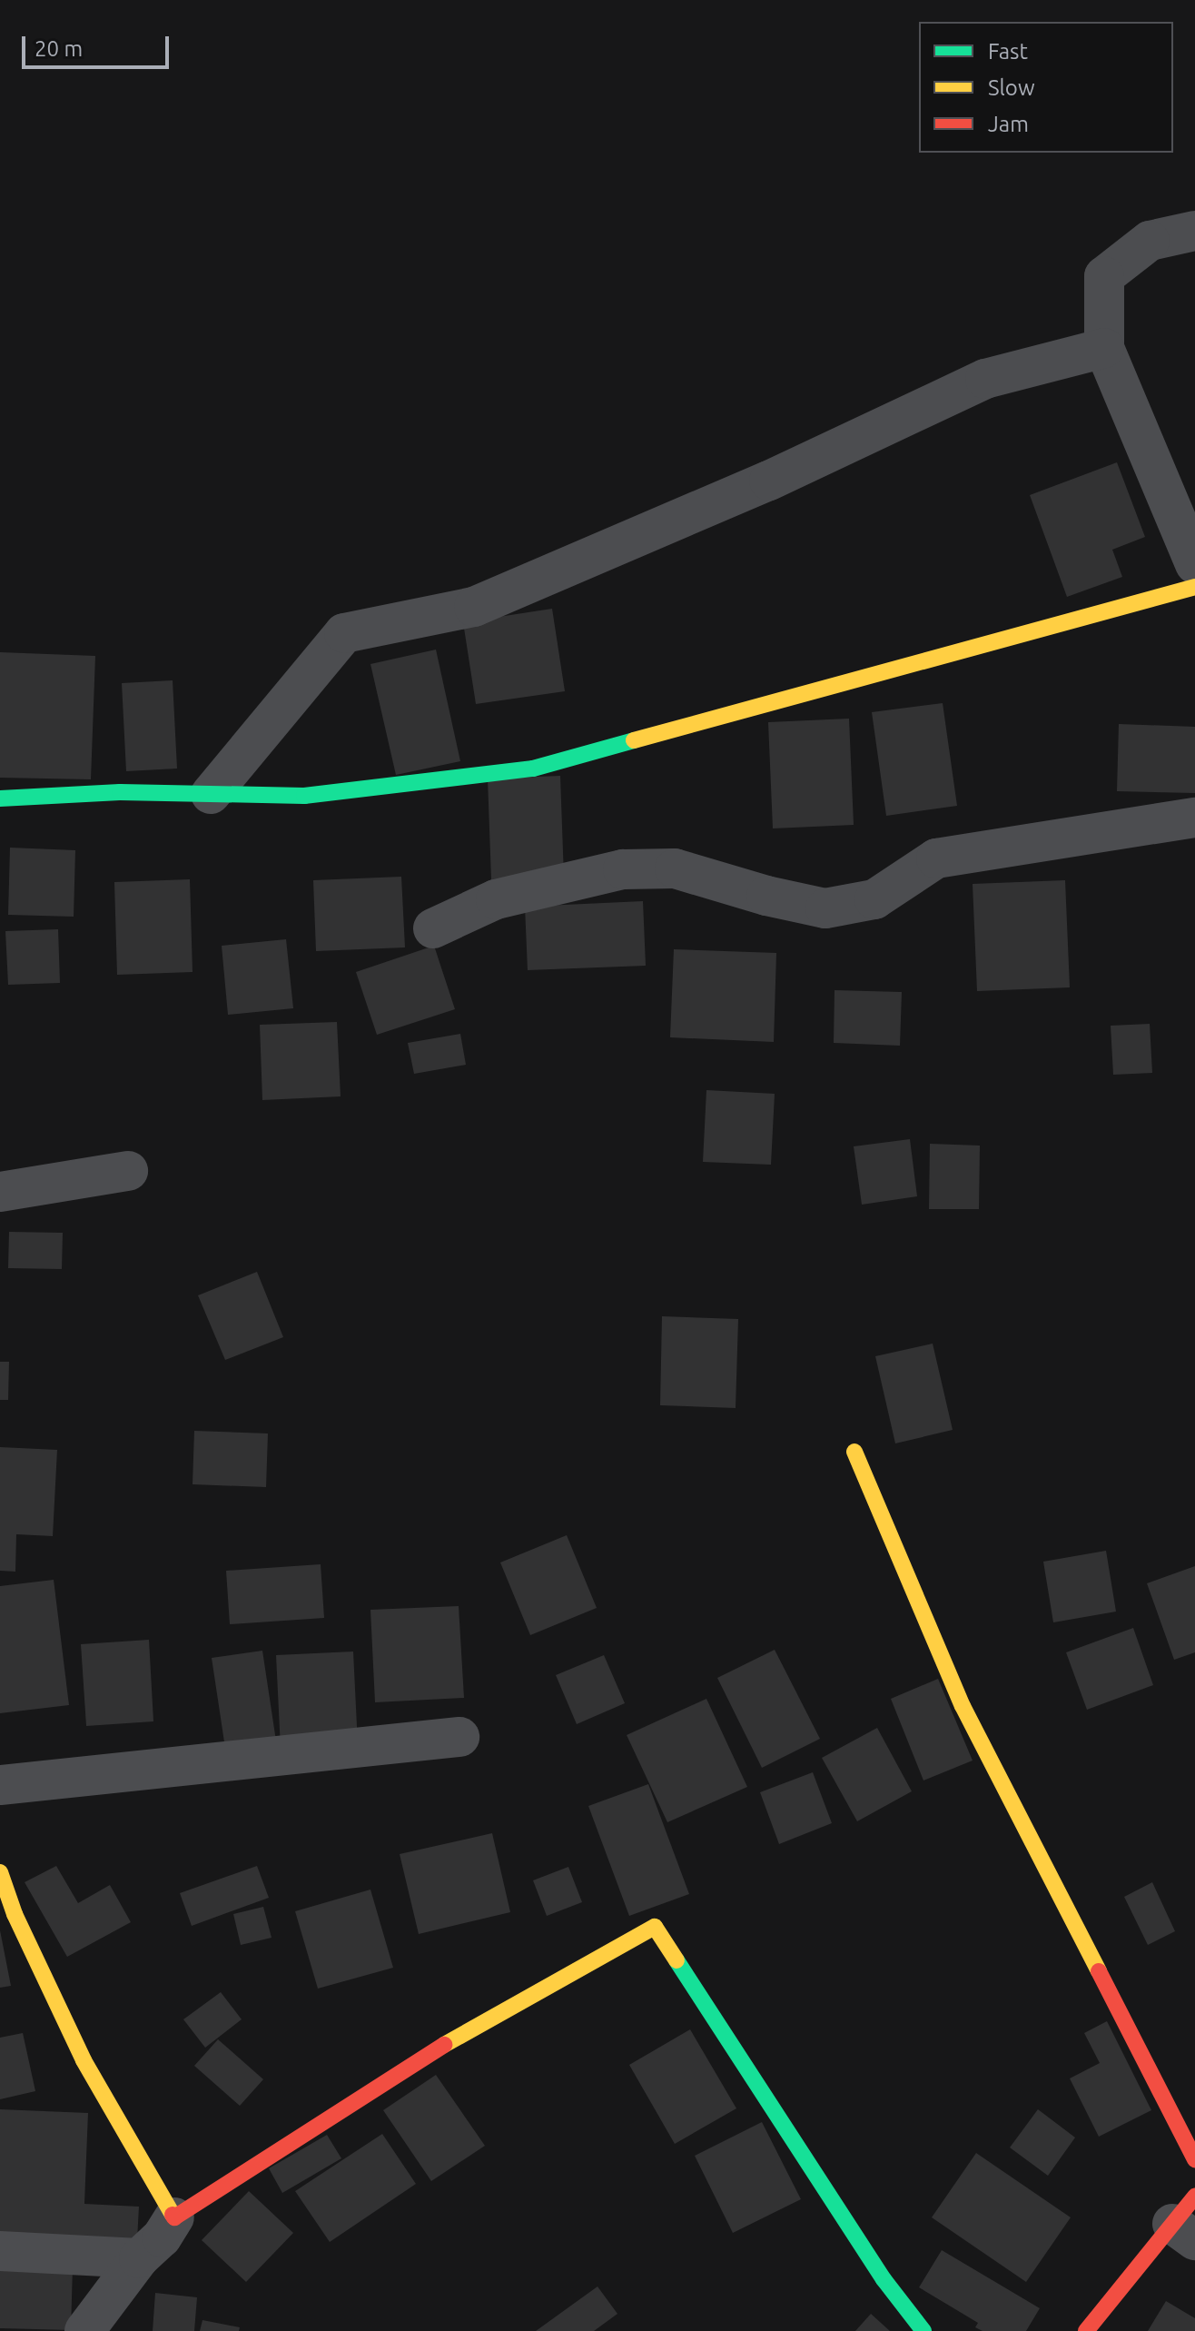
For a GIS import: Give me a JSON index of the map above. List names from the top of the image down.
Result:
{
  "legend": ["Fast", "Slow", "Jam"],
  "scale_bar": "20 m"
}
